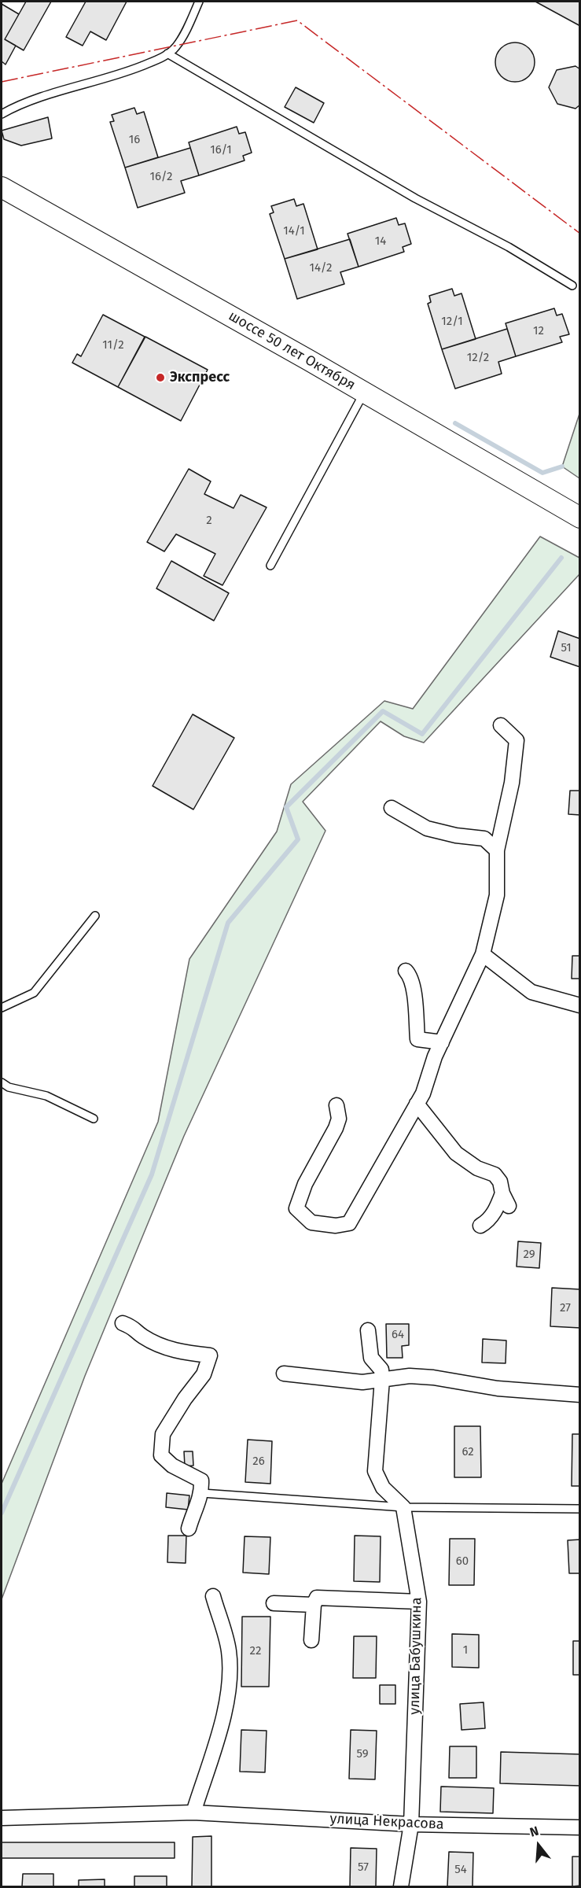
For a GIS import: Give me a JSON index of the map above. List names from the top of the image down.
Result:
{
  "streets": {
    "street": ["шоссе 50 лет Октября", "улица Бабушкина", "улица Некрасова"]
  },
  "crossings": [
    ["улица Бабушкина", "улица Некрасова"]
  ],
  "places": ["Экспресс"],
  "house_numbers": [
    "16",
    "16/1",
    "16/2",
    "14/1",
    "14",
    "14/2",
    "12/1",
    "12",
    "11/2",
    "12/2",
    "2",
    "51",
    "29",
    "27",
    "64",
    "62",
    "26",
    "60",
    "1",
    "22",
    "59",
    "57",
    "54"
  ],
  "north": "top"
}
